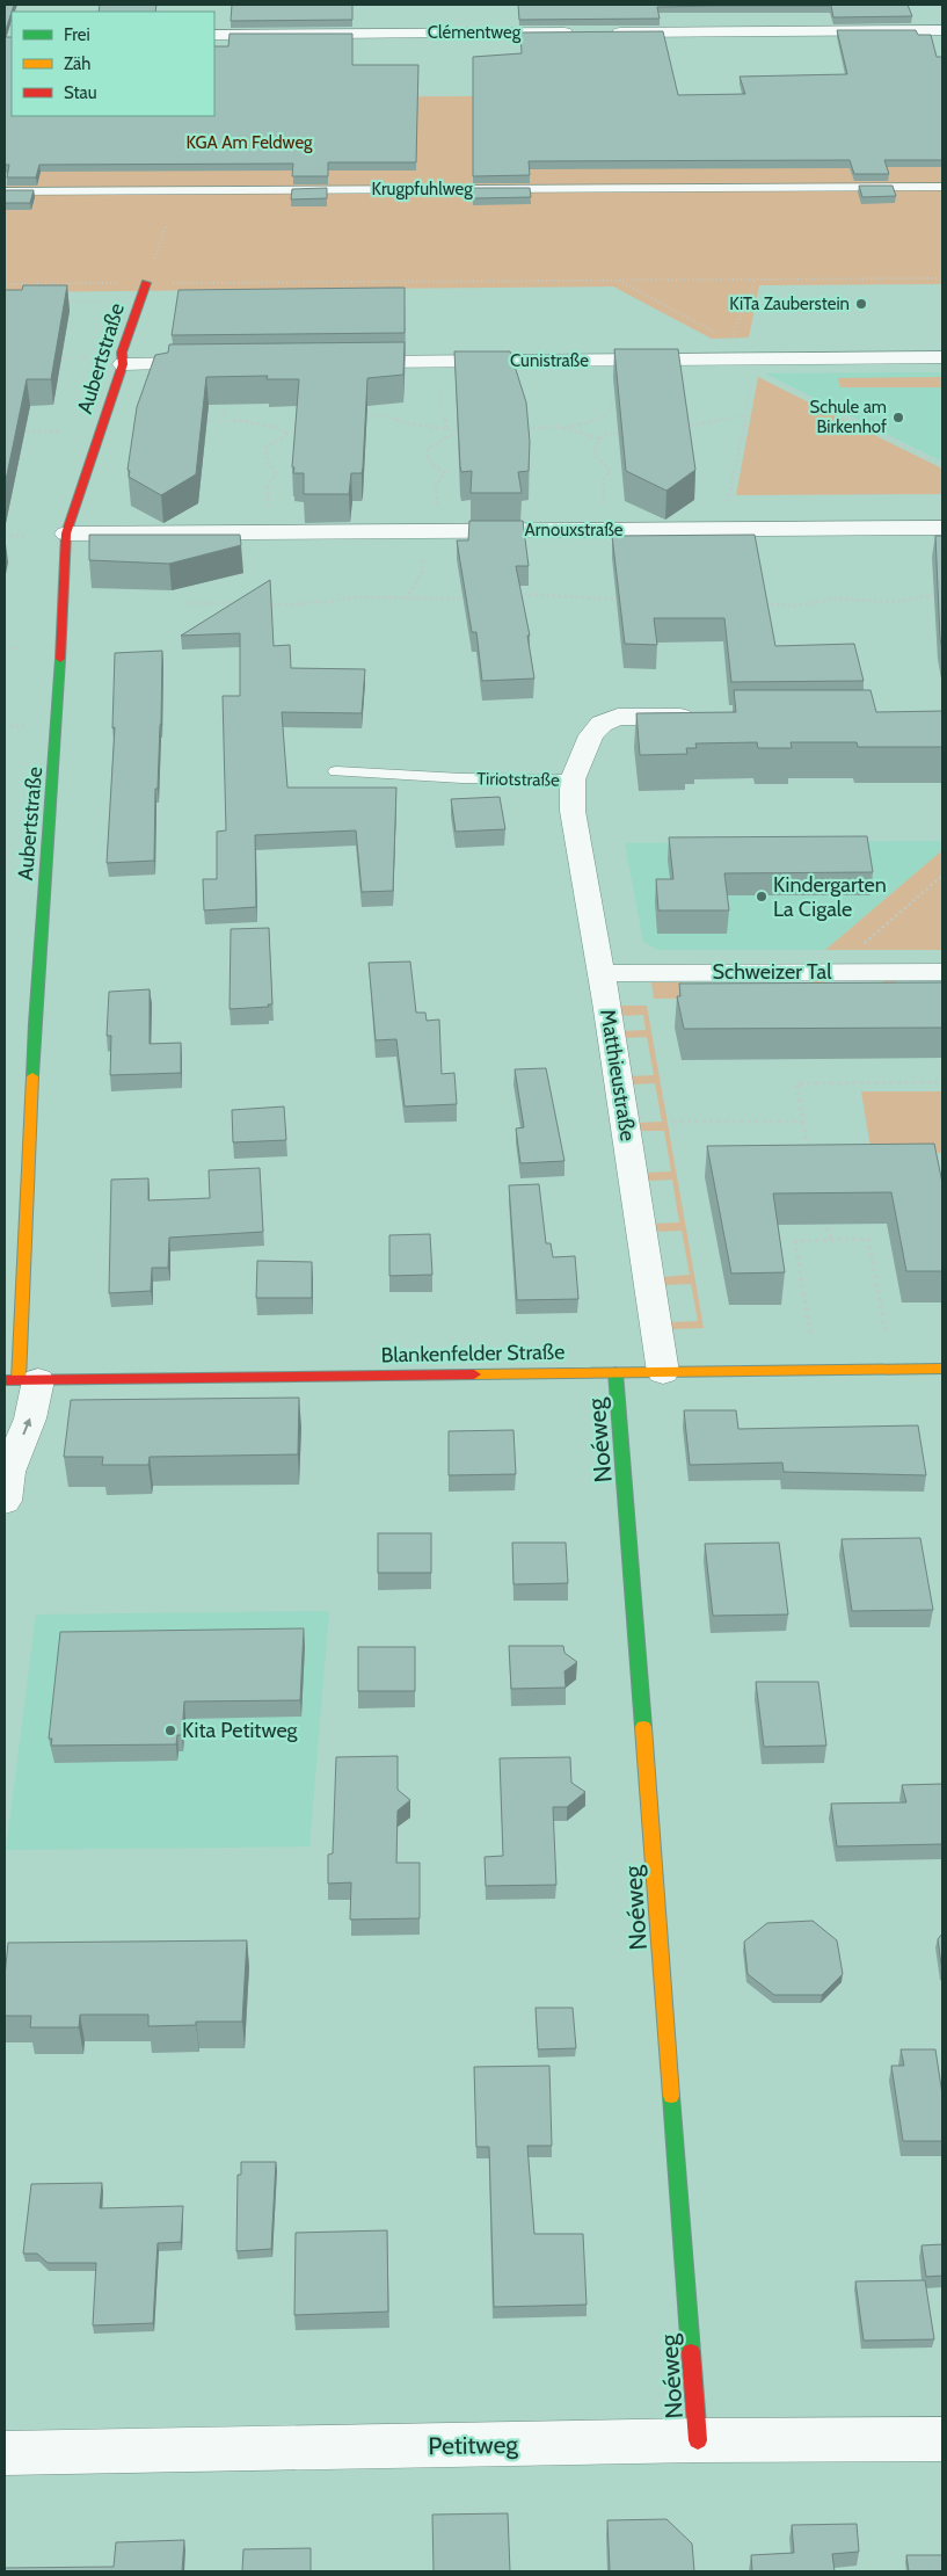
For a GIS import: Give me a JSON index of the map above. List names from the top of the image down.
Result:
{
  "streets": {
    "street": [
      "Clémentweg",
      "Aubertstraße",
      "Cunistraße",
      "Arnouxstraße",
      "Tiriotstraße",
      "Schweizer Tal",
      "Matthieustraße",
      "Blankenfelder Straße",
      "Noéweg",
      "Petitweg"
    ],
    "lane": ["Krugpfuhlweg"]
  },
  "crossings": [
    ["Aubertstraße", "Arnouxstraße"],
    ["Aubertstraße", "Blankenfelder Straße"],
    ["Tiriotstraße", "Matthieustraße"],
    ["Schweizer Tal", "Matthieustraße"],
    ["Matthieustraße", "Blankenfelder Straße"],
    ["Blankenfelder Straße", "Noéweg"],
    ["Noéweg", "Petitweg"]
  ],
  "parks": ["KGA Am Feldweg"],
  "places": [
    "KiTa Zauberstein",
    "Schule am Birkenhof",
    "Kindergarten La Cigale",
    "Kita Petitweg"
  ],
  "legend": ["Frei", "Zäh", "Stau"]
}
